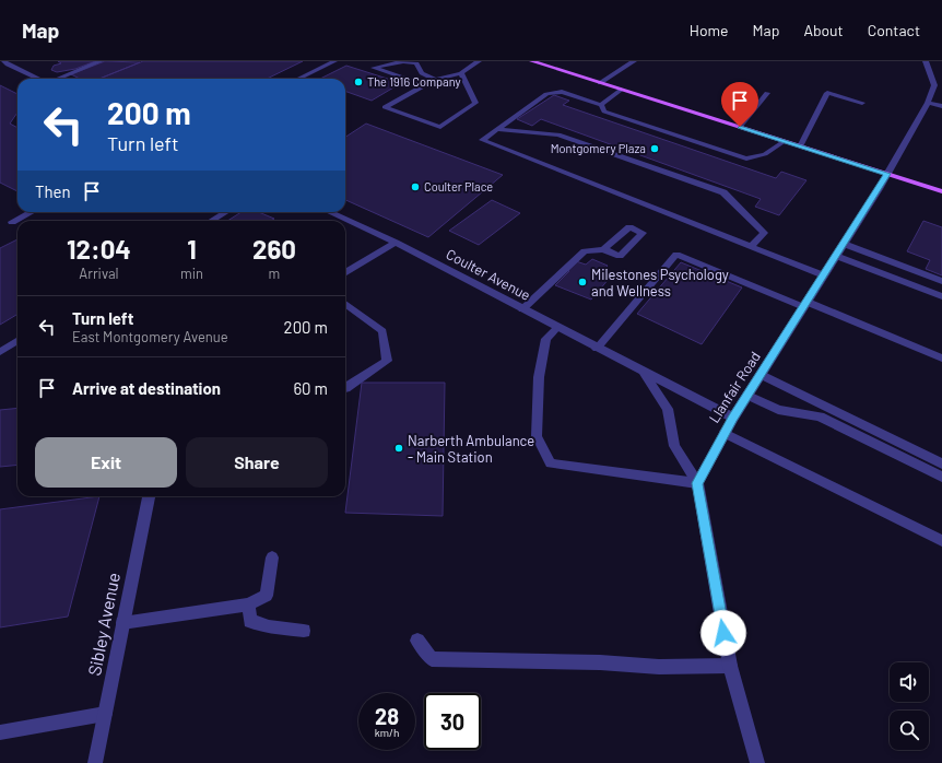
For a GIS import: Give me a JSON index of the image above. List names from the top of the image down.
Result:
{
  "streets": {
    "street": ["Coulter Avenue", "Llanfair Road", "Sibley Avenue"]
  },
  "crossings": [
    ["Coulter Avenue", "Llanfair Road"]
  ],
  "places": [
    "The 1916 Company",
    "Montgomery Plaza",
    "Coulter Place",
    "Milestones Psychology and Wellness",
    "Narberth Ambulance - Main Station"
  ],
  "page": {
    "header": "Map",
    "nav": [
      "Home",
      "Map",
      "About",
      "Contact"
    ],
    "turn": ["200 m", "Turn left"],
    "then": "Then",
    "eta": [
      "12:04",
      "Arrival",
      "1",
      "min",
      "260",
      "m"
    ],
    "list": [
      {
        "name": "Turn left",
        "note": "East Montgomery Avenue",
        "value": "200 m"
      },
      {
        "name": "Arrive at destination",
        "value": "60 m"
      }
    ],
    "buttons": ["Exit", "Share"],
    "speed": "28 km/h",
    "limit": "30"
  }
}
